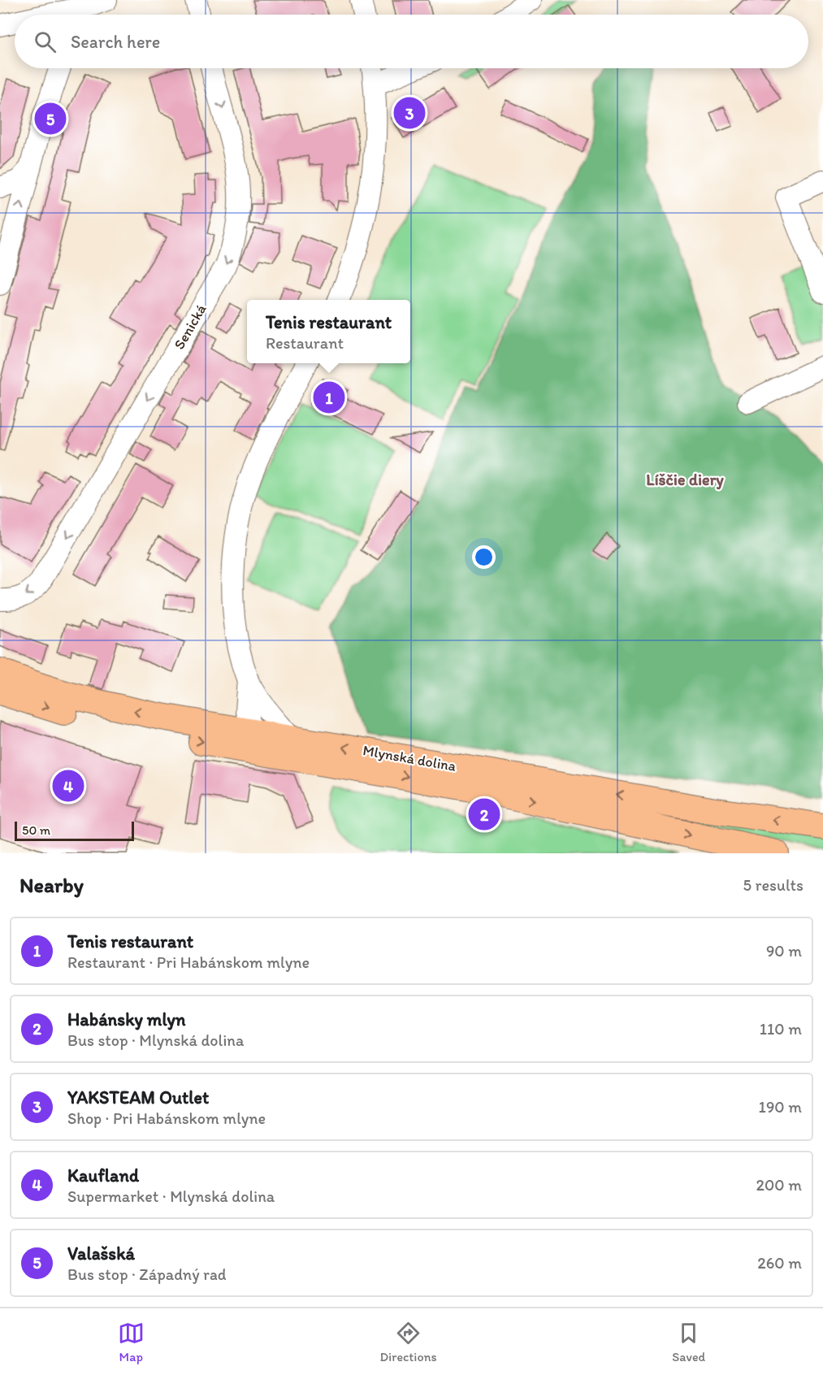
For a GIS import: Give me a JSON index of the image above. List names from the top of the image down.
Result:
{
  "streets": {
    "main road": ["Mlynská dolina"],
    "street": ["Senická"]
  },
  "districts": ["Líščie diery"],
  "scale_bar": "50 m",
  "page": {
    "search": "Search here",
    "pins": [
      "3",
      "5",
      "1",
      "4",
      "2"
    ],
    "popup": ["Tenis restaurant", "Restaurant"],
    "scale": "50 m",
    "heading": ["Nearby", "5 results"],
    "list": [
      {
        "mark": "1",
        "name": "Tenis restaurant",
        "note": "Restaurant · Pri Habánskom mlyne",
        "value": "90 m"
      },
      {
        "mark": "2",
        "name": "Habánsky mlyn",
        "note": "Bus stop · Mlynská dolina",
        "value": "110 m"
      },
      {
        "mark": "3",
        "name": "YAKSTEAM Outlet",
        "note": "Shop · Pri Habánskom mlyne",
        "value": "190 m"
      },
      {
        "mark": "4",
        "name": "Kaufland",
        "note": "Supermarket · Mlynská dolina",
        "value": "200 m"
      },
      {
        "mark": "5",
        "name": "Valašská",
        "note": "Bus stop · Západný rad",
        "value": "260 m"
      }
    ],
    "nav": ["Map", "Directions", "Saved"]
  }
}
